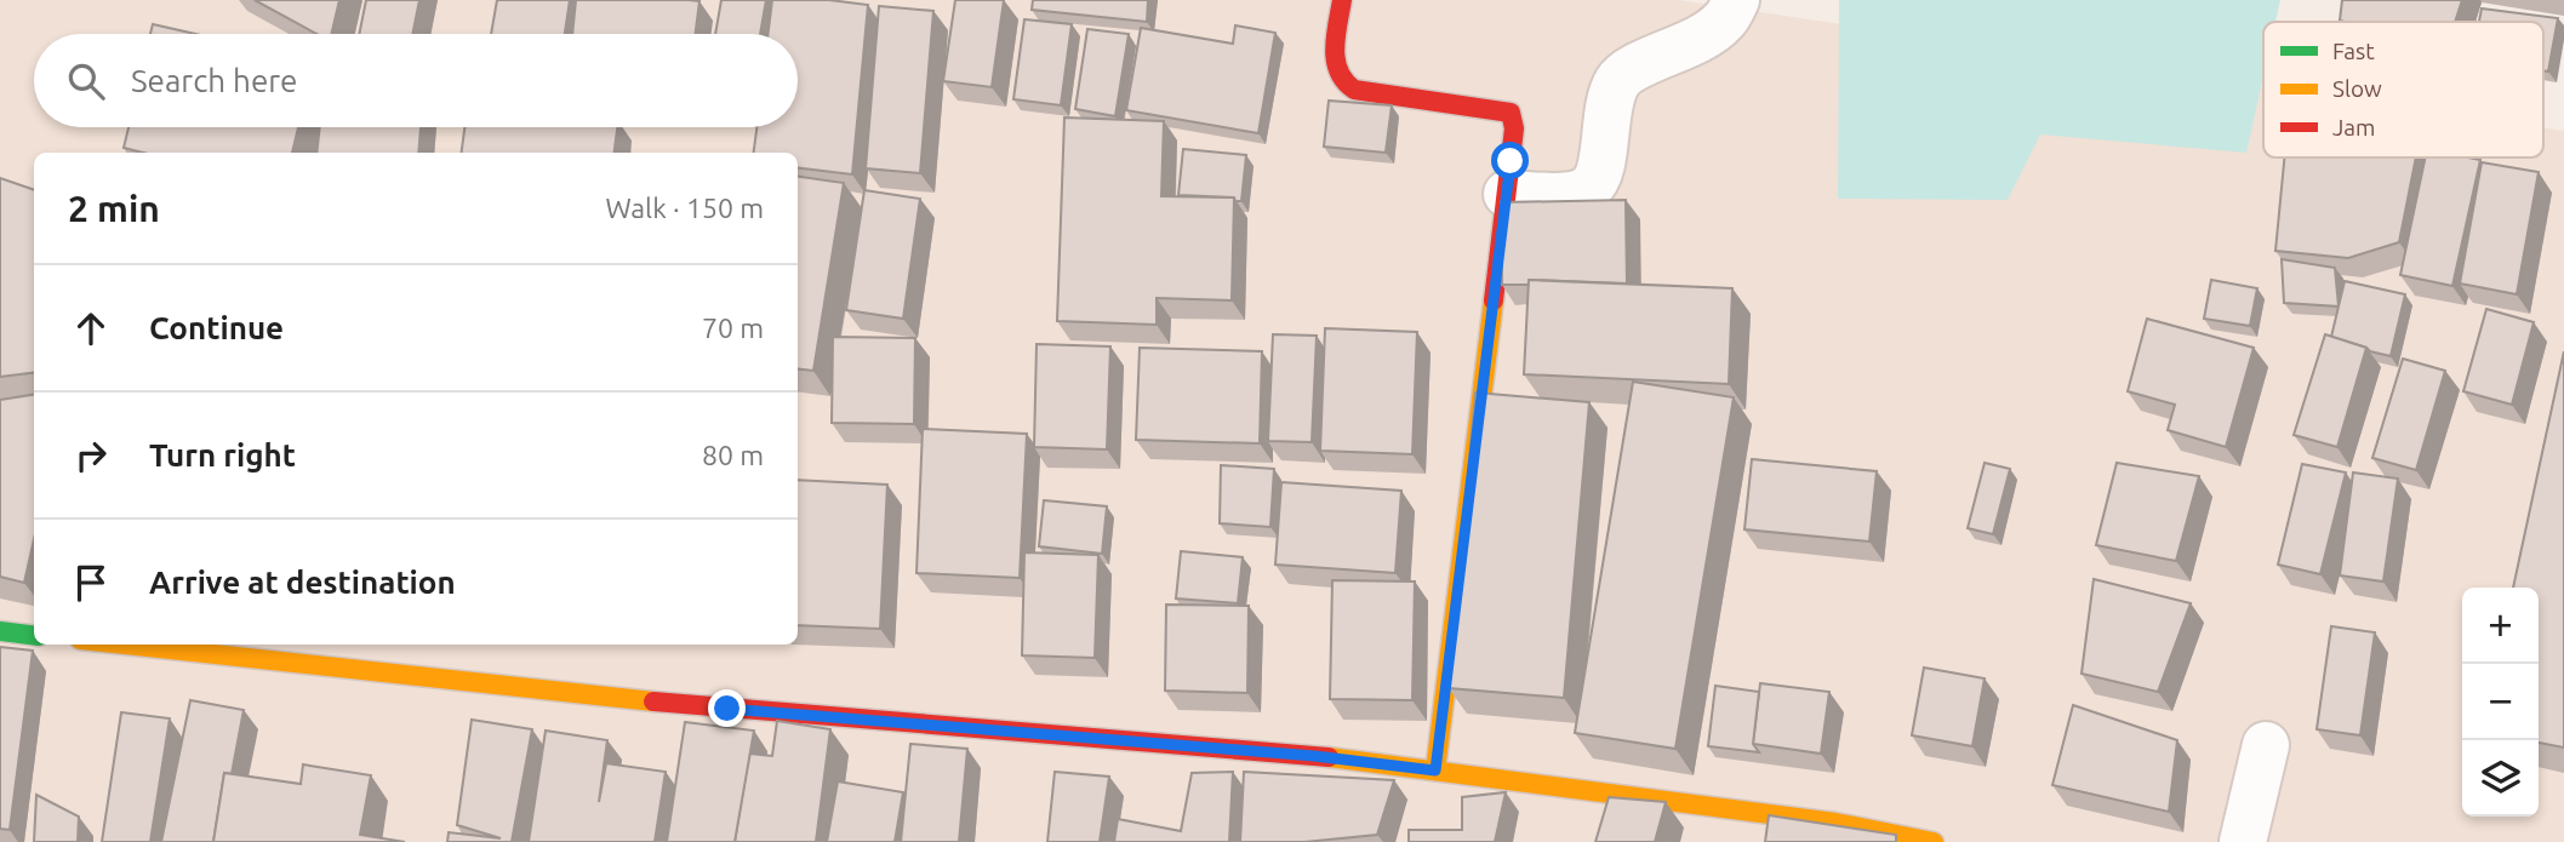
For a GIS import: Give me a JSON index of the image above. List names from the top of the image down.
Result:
{
  "legend": ["Fast", "Slow", "Jam"],
  "page": {
    "search": "Search here",
    "heading": ["2 min", "Walk · 150 m"],
    "list": [
      ["Continue", "70 m"],
      ["Turn right", "80 m"],
      "Arrive at destination"
    ],
    "map_buttons": ["+", "−"]
  }
}
